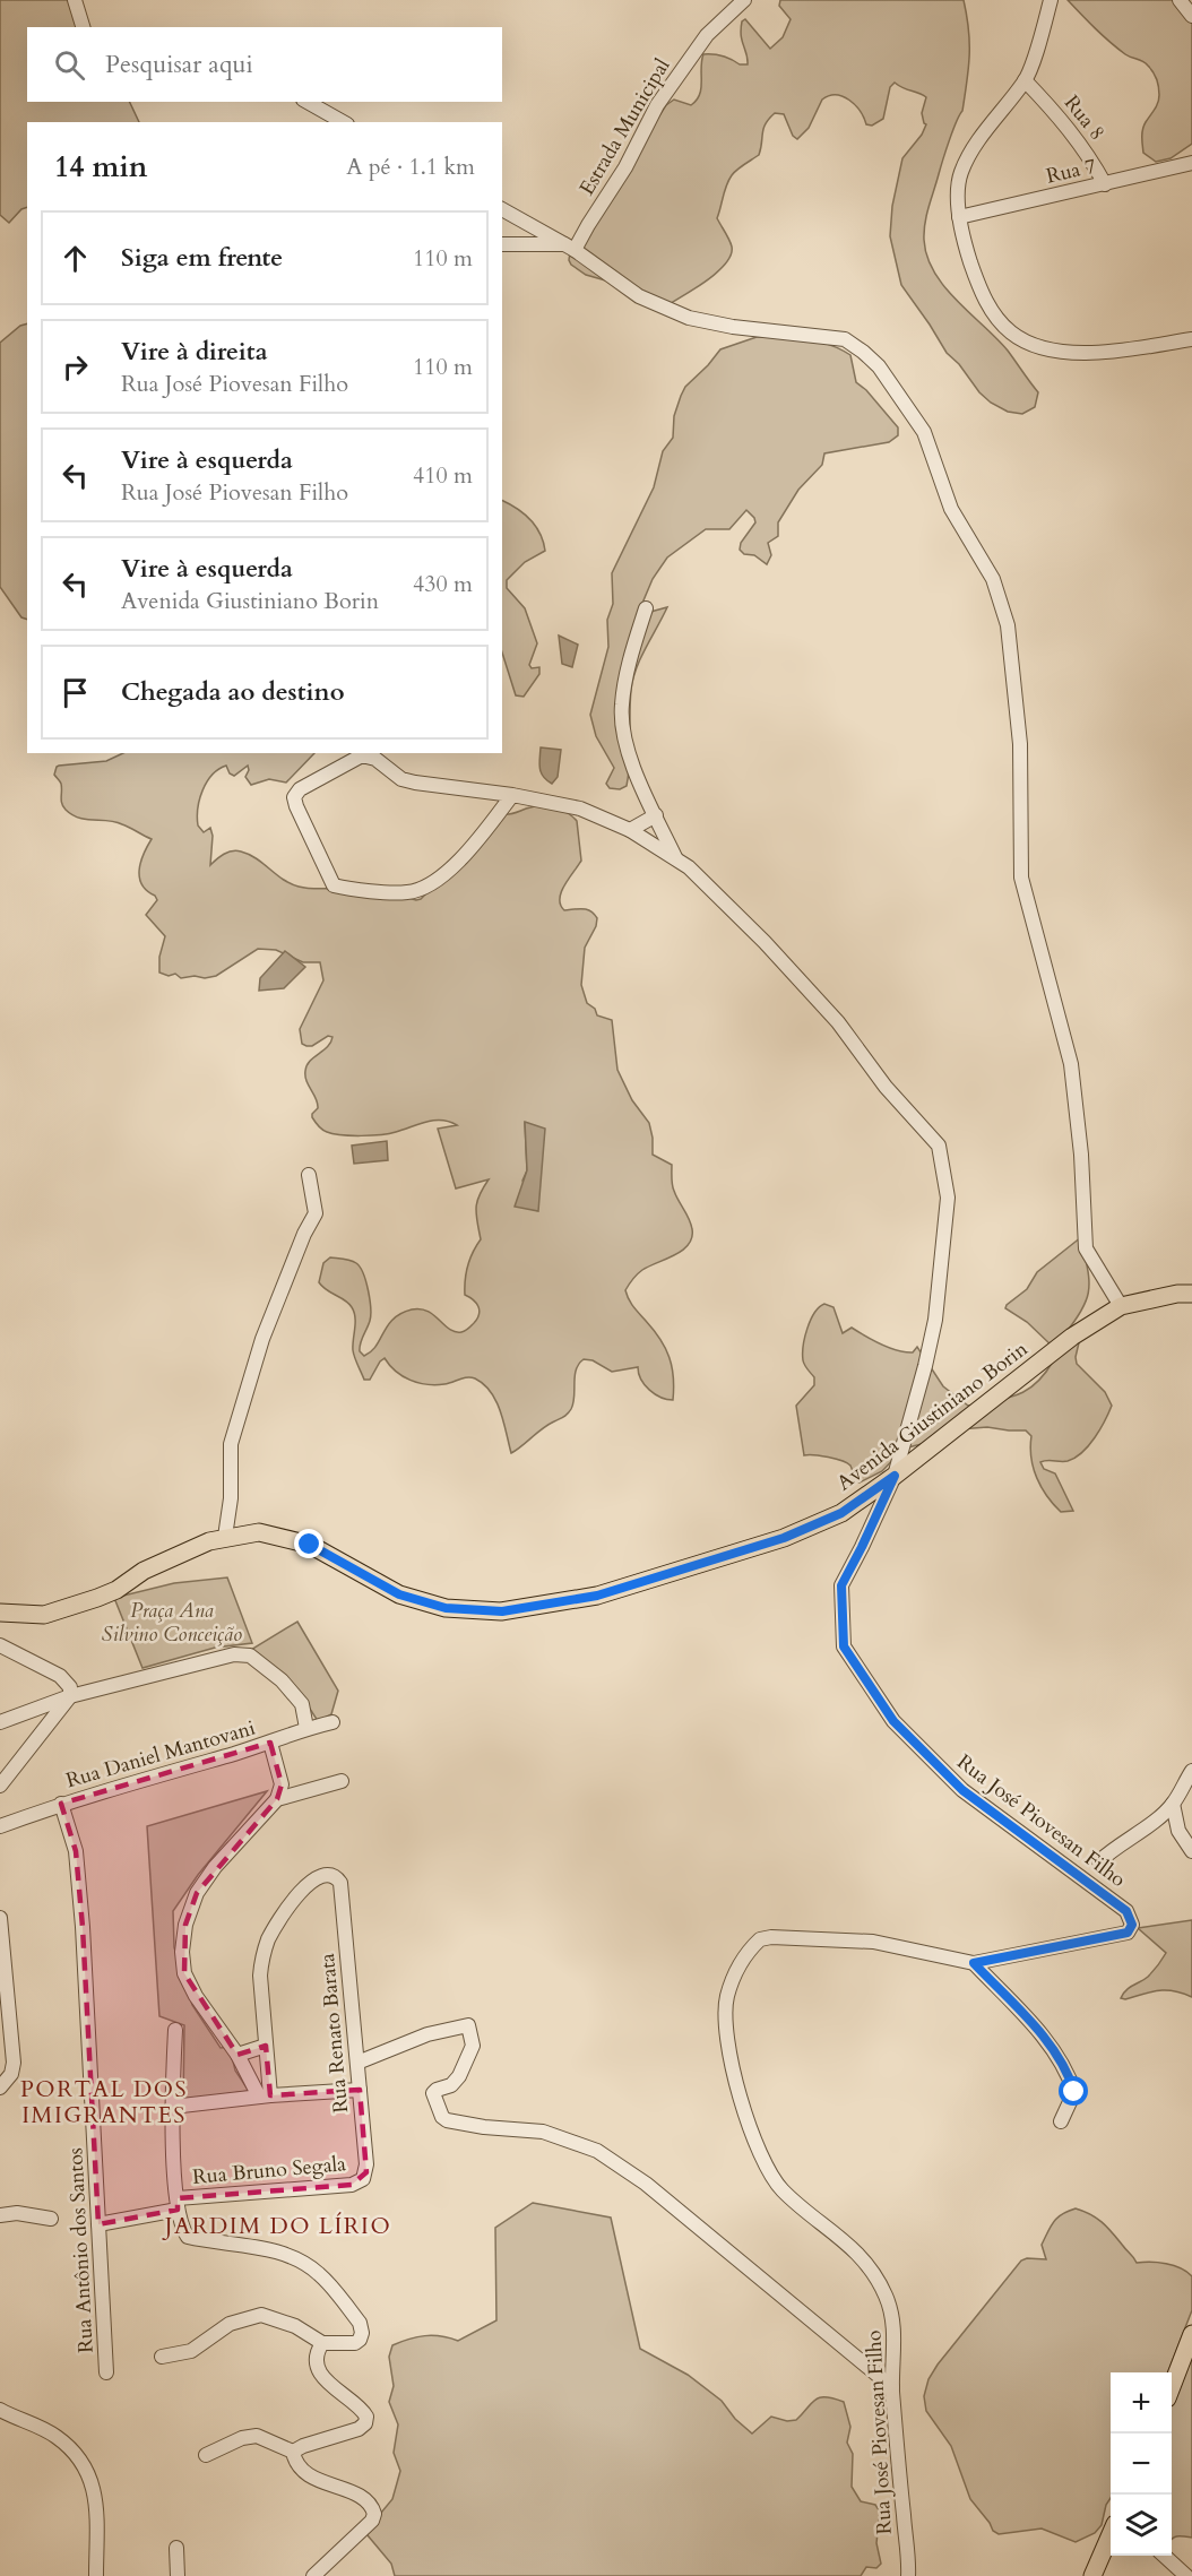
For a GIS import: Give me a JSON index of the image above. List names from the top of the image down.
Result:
{
  "streets": {
    "main road": ["Avenida Giustiniano Borin"],
    "street": [
      "Rua 8",
      "Estrada Municipal",
      "Rua 7",
      "Rua Daniel Mantovani",
      "Rua José Piovesan Filho",
      "Rua Renato Barata",
      "Rua Bruno Segala",
      "Rua Antônio dos Santos"
    ]
  },
  "crossings": [
    ["Rua 8", "Rua 7"],
    ["Avenida Giustiniano Borin", "Rua José Piovesan Filho"],
    ["Rua Daniel Mantovani", "Rua Antônio dos Santos"],
    ["Rua Renato Barata", "Rua Bruno Segala"],
    ["Rua Bruno Segala", "Rua Antônio dos Santos"]
  ],
  "districts": ["PORTAL DOS IMIGRANTES", "JARDIM DO LÍRIO"],
  "parks": ["Praça Ana Silvino Conceição"],
  "page": {
    "search": "Pesquisar aqui",
    "heading": ["14 min", "A pé · 1.1 km"],
    "list": [
      ["Siga em frente", "110 m"],
      ["Vire à direita", "Rua José Piovesan Filho", "110 m"],
      ["Vire à esquerda", "Rua José Piovesan Filho", "410 m"],
      ["Vire à esquerda", "Avenida Giustiniano Borin", "430 m"],
      "Chegada ao destino"
    ],
    "map_buttons": ["+", "−"]
  }
}
